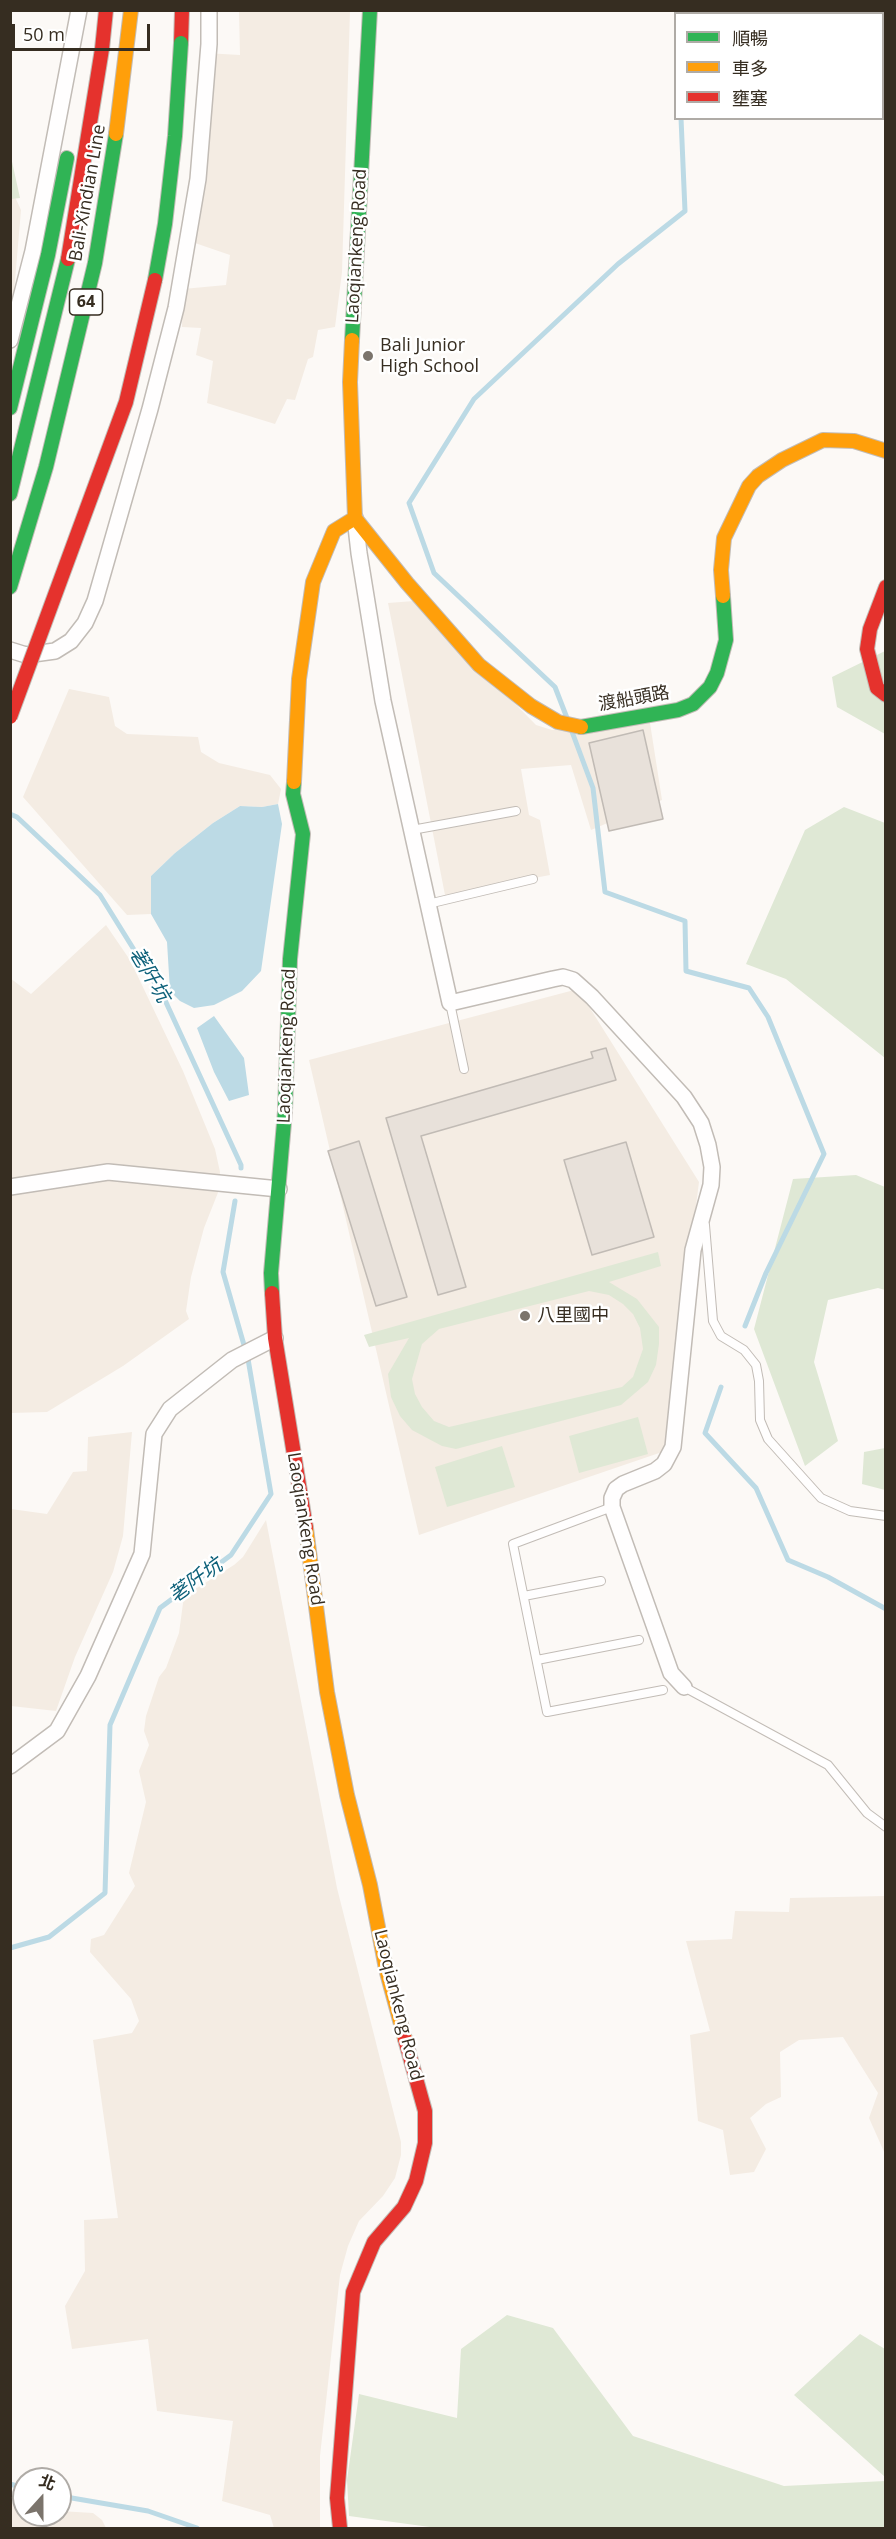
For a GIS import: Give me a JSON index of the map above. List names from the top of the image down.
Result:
{
  "streets": {
    "main road": [
      "Bali-Xindian Line",
      "Laoqiankeng Road",
      "64",
      "渡船頭路"
    ]
  },
  "crossings": [
    ["Laoqiankeng Road", "渡船頭路"]
  ],
  "water": ["荖阡坑"],
  "places": ["Bali Junior High School", "八里國中"],
  "legend": ["順暢", "車多", "壅塞"],
  "scale_bar": "50 m",
  "north": "top"
}
